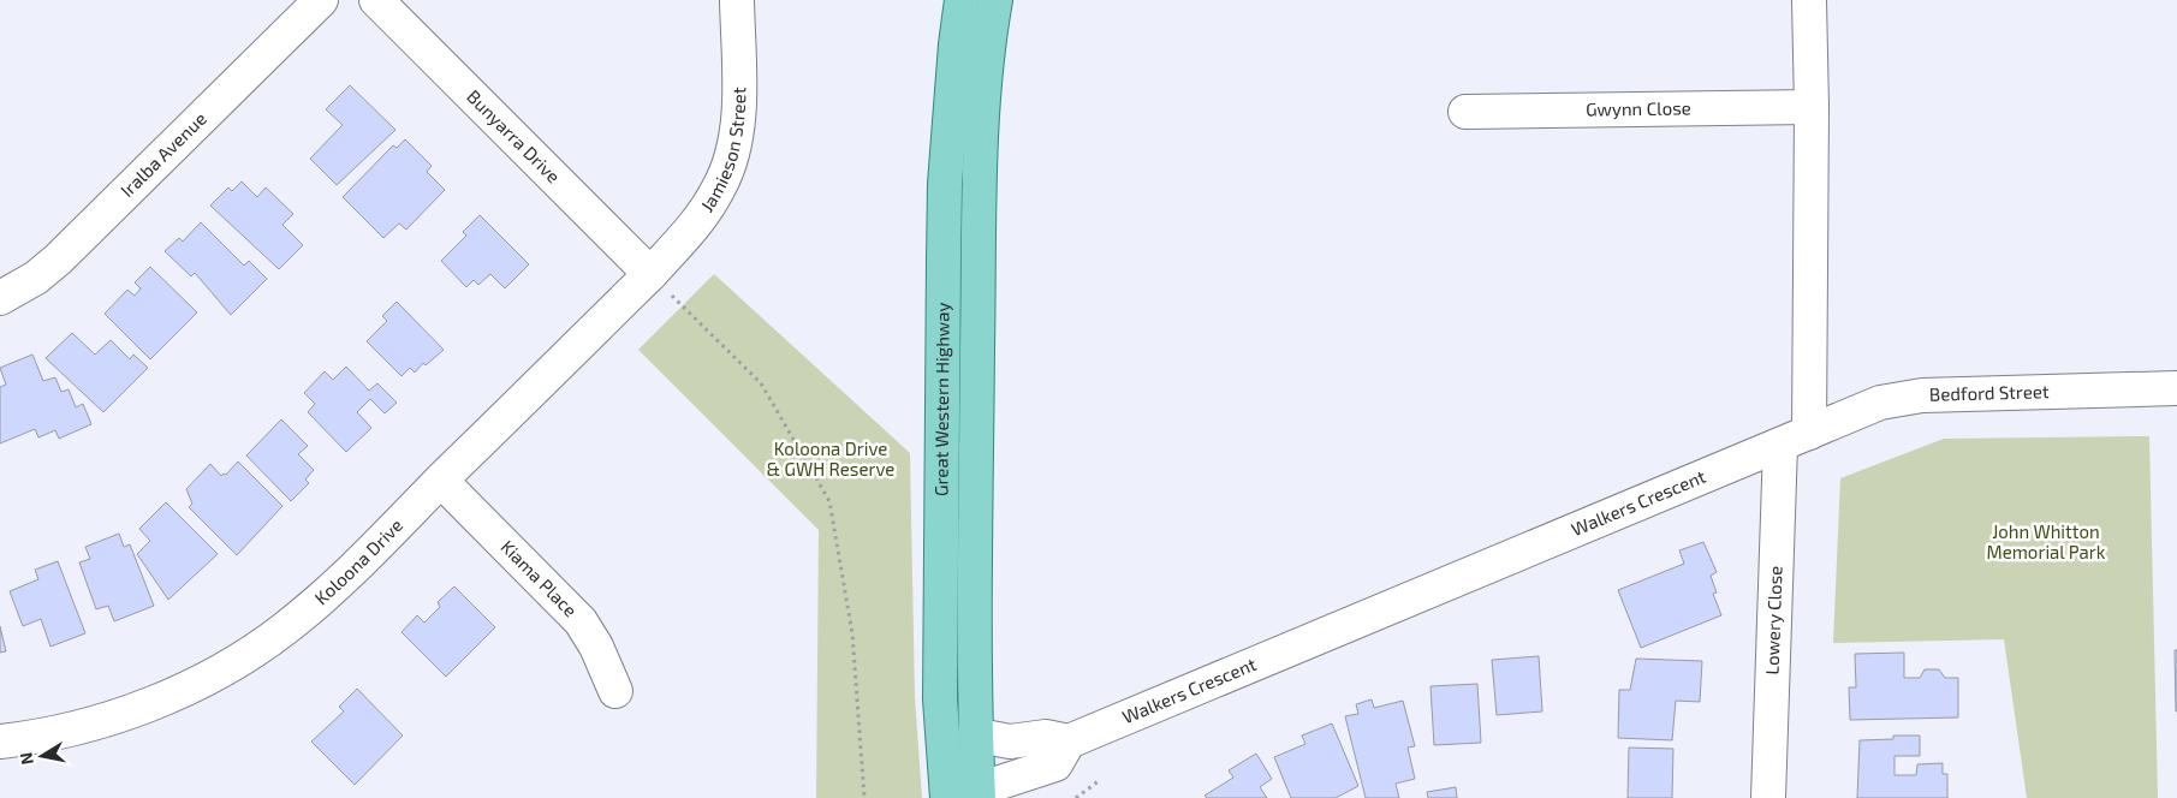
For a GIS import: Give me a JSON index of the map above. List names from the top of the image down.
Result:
{
  "streets": {
    "main road": ["Great Western Highway"],
    "street": [
      "Gwynn Close",
      "Bunyarra Drive",
      "Jamieson Street",
      "Iralba Avenue",
      "Bedford Street",
      "Walkers Crescent",
      "Koloona Drive",
      "Kiama Place",
      "Lowery Close"
    ]
  },
  "crossings": [
    ["Bunyarra Drive", "Jamieson Street"],
    ["Bunyarra Drive", "Koloona Drive"],
    ["Jamieson Street", "Koloona Drive"],
    ["Bedford Street", "Walkers Crescent"],
    ["Bedford Street", "Lowery Close"],
    ["Walkers Crescent", "Lowery Close"],
    ["Koloona Drive", "Kiama Place"]
  ],
  "parks": ["Koloona Drive & GWH Reserve", "John Whitton Memorial Park"],
  "north": "left"
}
